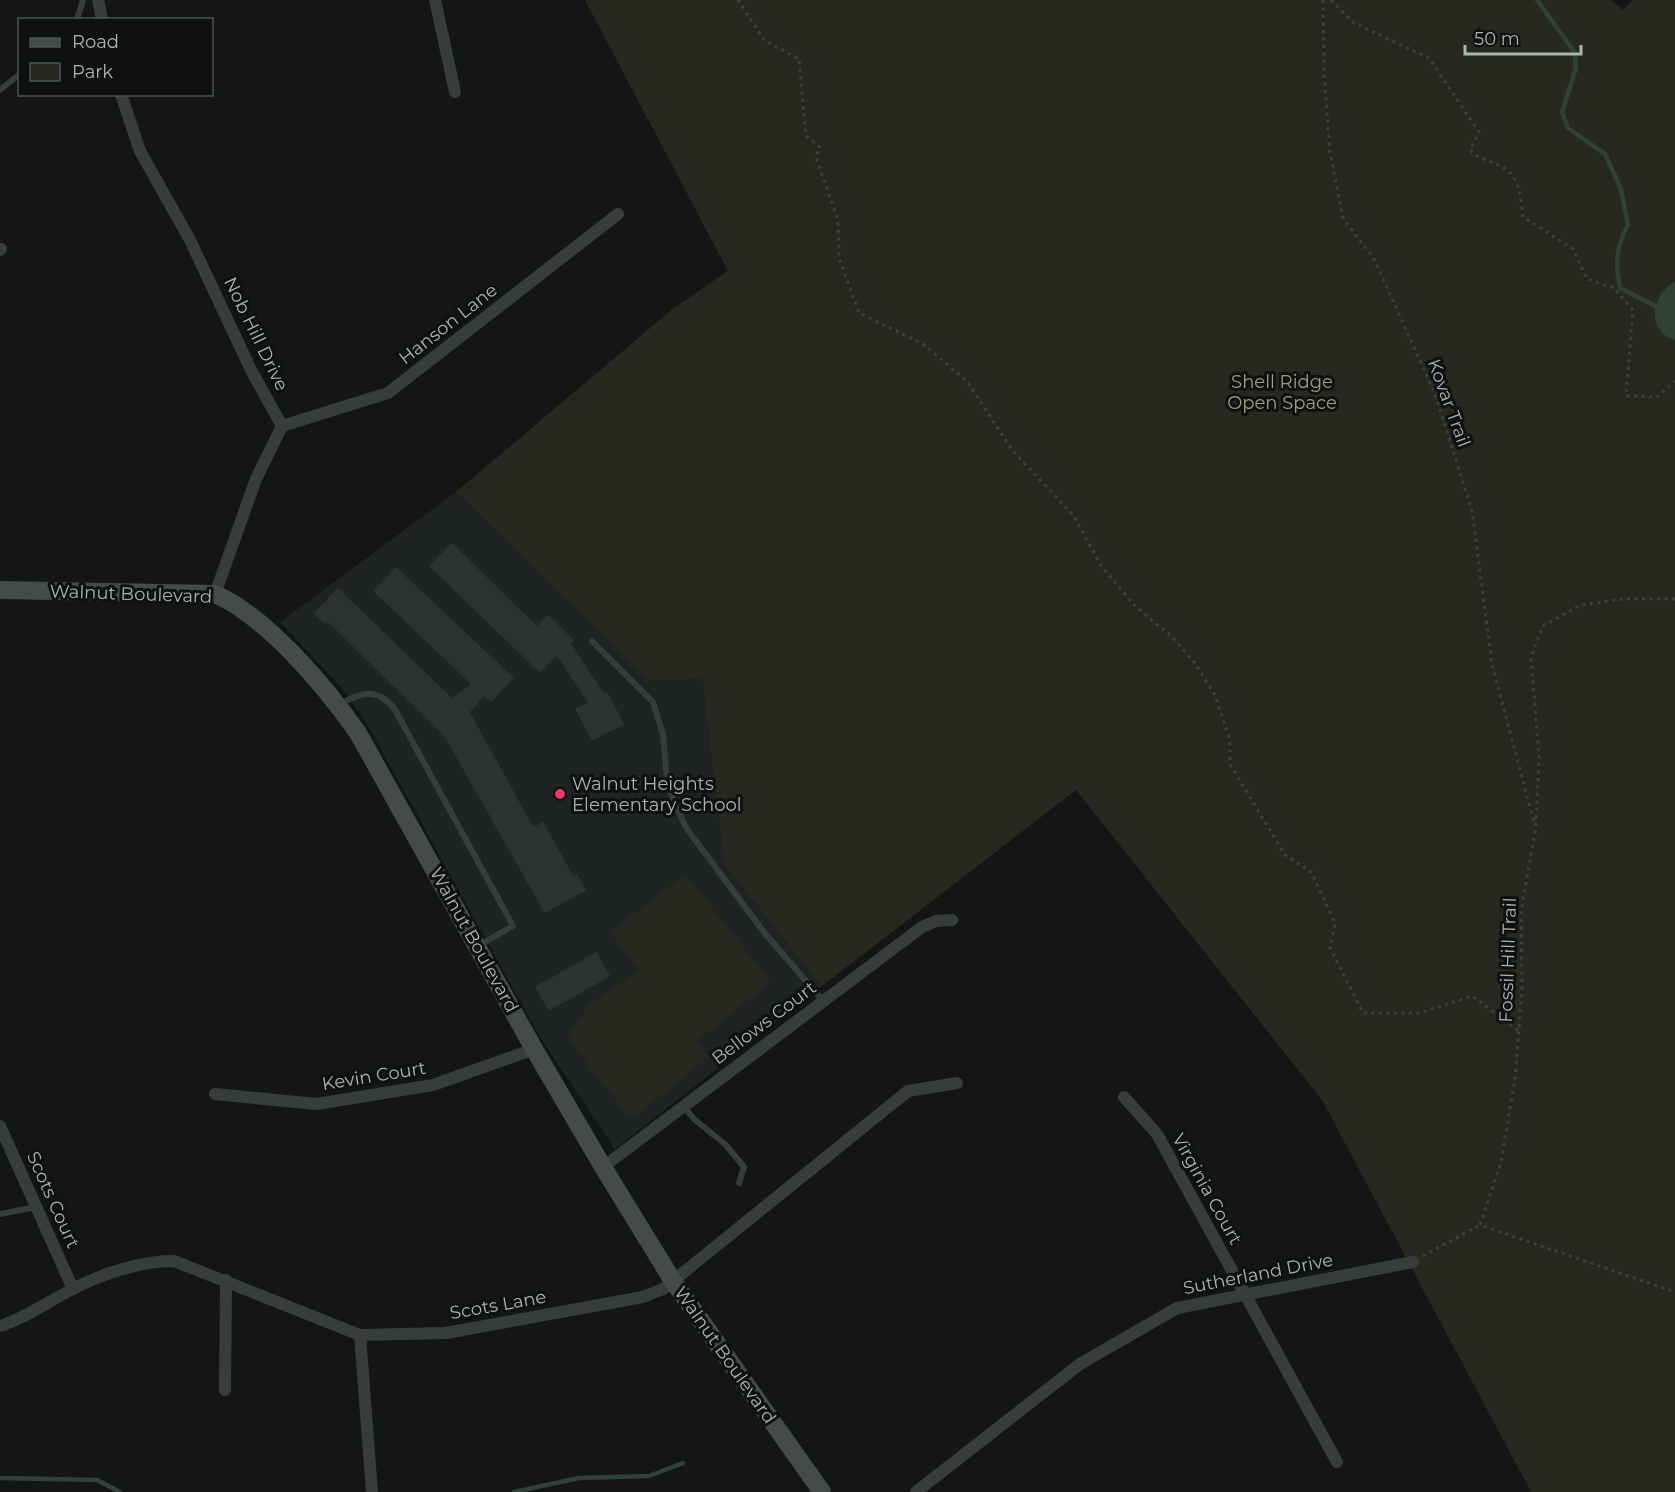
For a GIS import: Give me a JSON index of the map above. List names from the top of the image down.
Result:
{
  "streets": {
    "street": [
      "Hanson Lane",
      "Nob Hill Drive",
      "Walnut Boulevard",
      "Bellows Court",
      "Kevin Court",
      "Virginia Court",
      "Scots Court",
      "Sutherland Drive",
      "Scots Lane"
    ],
    "path": ["Kovar Trail", "Fossil Hill Trail"]
  },
  "crossings": [
    ["Hanson Lane", "Nob Hill Drive"],
    ["Kovar Trail", "Fossil Hill Trail"],
    ["Walnut Boulevard", "Bellows Court"],
    ["Walnut Boulevard", "Kevin Court"],
    ["Walnut Boulevard", "Scots Lane"],
    ["Virginia Court", "Sutherland Drive"],
    ["Scots Court", "Scots Lane"]
  ],
  "parks": ["Shell Ridge Open Space"],
  "places": ["Walnut Heights Elementary School"],
  "legend": ["Road", "Park"],
  "scale_bar": "50 m"
}
